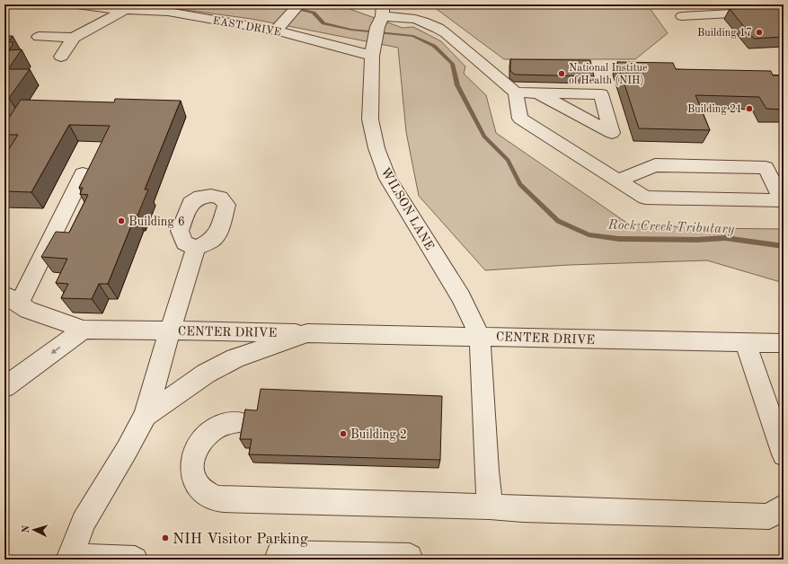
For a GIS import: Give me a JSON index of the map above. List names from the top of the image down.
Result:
{
  "streets": {
    "street": ["EAST DRIVE", "WILSON LANE", "CENTER DRIVE"]
  },
  "crossings": [
    ["EAST DRIVE", "WILSON LANE"],
    ["WILSON LANE", "CENTER DRIVE"]
  ],
  "water": ["Rock Creek Tributary"],
  "places": [
    "Building 17",
    "National Institue of Health (NIH)",
    "Building 21",
    "Building 6",
    "Building 2",
    "NIH Visitor Parking"
  ],
  "north": "left"
}
